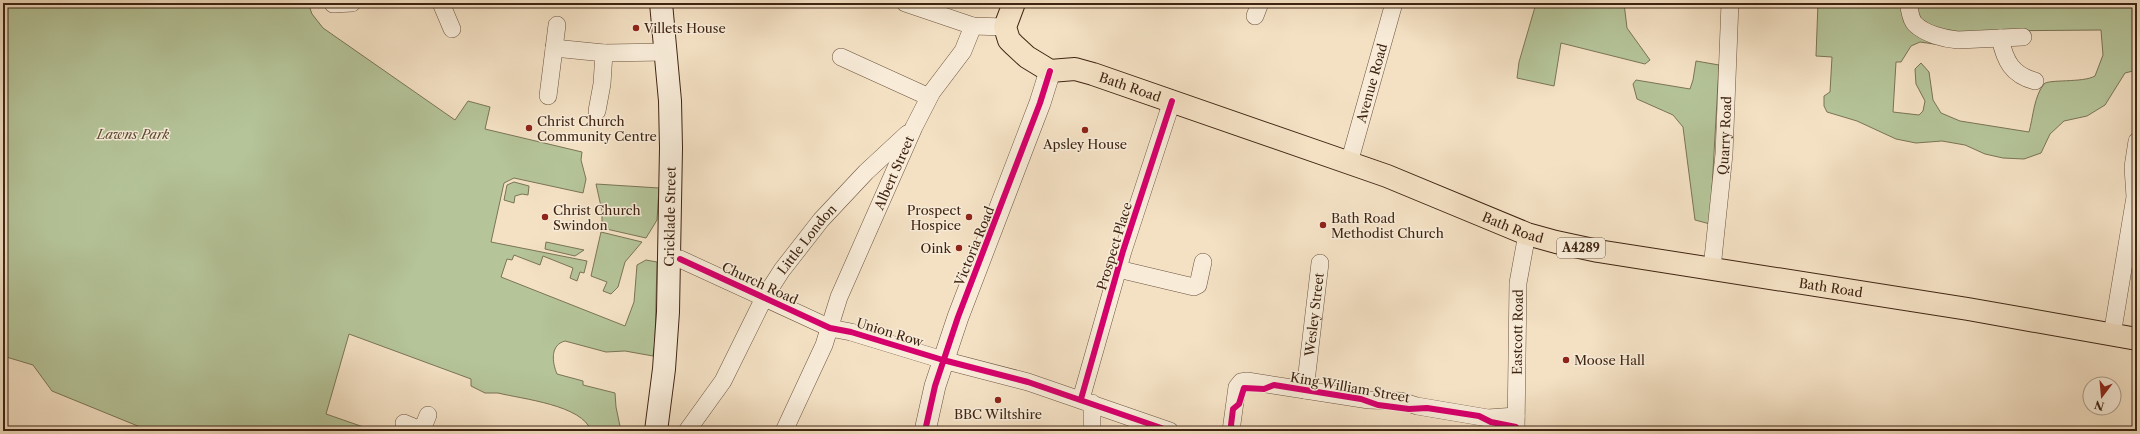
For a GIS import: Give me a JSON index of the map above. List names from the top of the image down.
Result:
{
  "streets": {
    "main road": ["Bath Road", "Cricklade Street", "A4289"],
    "street": [
      "Avenue Road",
      "Quarry Road",
      "Albert Street",
      "Little London",
      "Victoria Road",
      "Prospect Place",
      "Church Road",
      "Wesley Street",
      "Union Row",
      "Eastcott Road",
      "King William Street"
    ]
  },
  "crossings": [
    ["Avenue Road", "Bath Road"],
    ["Bath Road", "Quarry Road"],
    ["Bath Road", "Victoria Road"],
    ["Bath Road", "Prospect Place"],
    ["Bath Road", "Eastcott Road"],
    ["Albert Street", "Little London"],
    ["Albert Street", "Church Road"],
    ["Albert Street", "Union Row"],
    ["Little London", "Church Road"],
    ["Victoria Road", "Union Row"],
    ["Church Road", "Union Row"],
    ["Wesley Street", "King William Street"],
    ["Eastcott Road", "King William Street"]
  ],
  "parks": ["Lawns Park"],
  "places": [
    "Villets House",
    "Christ Church Community Centre",
    "Apsley House",
    "Christ Church Swindon",
    "Prospect Hospice",
    "Bath Road Methodist Church",
    "Oink",
    "Moose Hall",
    "BBC Wiltshire"
  ],
  "north": "bottom"
}
